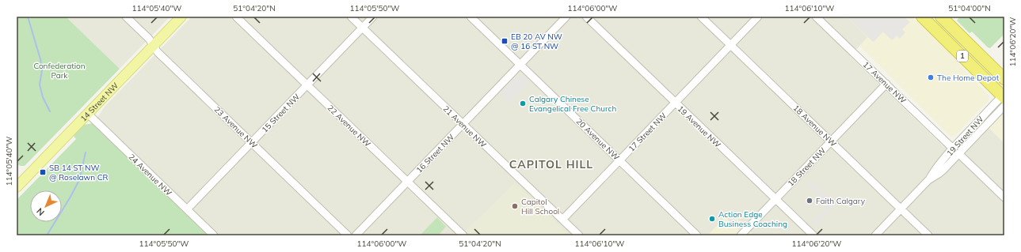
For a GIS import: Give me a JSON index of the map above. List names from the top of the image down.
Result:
{
  "streets": {
    "highway": ["1"],
    "main road": ["14 Street NW"],
    "street": [
      "17 Avenue NW",
      "15 Street NW",
      "22 Avenue NW",
      "18 Avenue NW",
      "21 Avenue NW",
      "19 Avenue NW",
      "23 Avenue NW",
      "17 Street NW",
      "19 Street NW",
      "20 Avenue NW",
      "16 Street NW",
      "18 Street NW",
      "24 Avenue NW"
    ]
  },
  "crossings": [
    ["1", "19 Street NW"],
    ["17 Avenue NW", "19 Street NW"],
    ["17 Avenue NW", "18 Street NW"],
    ["14 Street NW", "23 Avenue NW"],
    ["14 Street NW", "24 Avenue NW"],
    ["15 Street NW", "22 Avenue NW"],
    ["15 Street NW", "21 Avenue NW"],
    ["15 Street NW", "23 Avenue NW"],
    ["15 Street NW", "24 Avenue NW"],
    ["22 Avenue NW", "16 Street NW"],
    ["18 Avenue NW", "17 Street NW"],
    ["18 Avenue NW", "19 Street NW"],
    ["18 Avenue NW", "18 Street NW"],
    ["21 Avenue NW", "17 Street NW"],
    ["21 Avenue NW", "16 Street NW"],
    ["19 Avenue NW", "17 Street NW"],
    ["19 Avenue NW", "18 Street NW"],
    ["17 Street NW", "20 Avenue NW"],
    ["20 Avenue NW", "16 Street NW"]
  ],
  "districts": ["CAPITOL HILL"],
  "parks": ["Confederation Park"],
  "places": {
    "transit": ["EB 20 AV NW @ 16 ST NW", "SB 14 ST NW @ Roselawn CR"],
    "other": [
      "The Home Depot",
      "Calgary Chinese Evangelical Free Church",
      "Faith Calgary",
      "Capitol Hill School",
      "Action Edge Business Coaching"
    ]
  },
  "north": "bottom left",
  "coordinates": [
    "114°05'40\"W",
    "51°04'20\"N",
    "114°05'50\"W",
    "114°06'00\"W",
    "114°06'10\"W",
    "51°04'00\"N",
    "114°06'20\"W"
  ]
}
